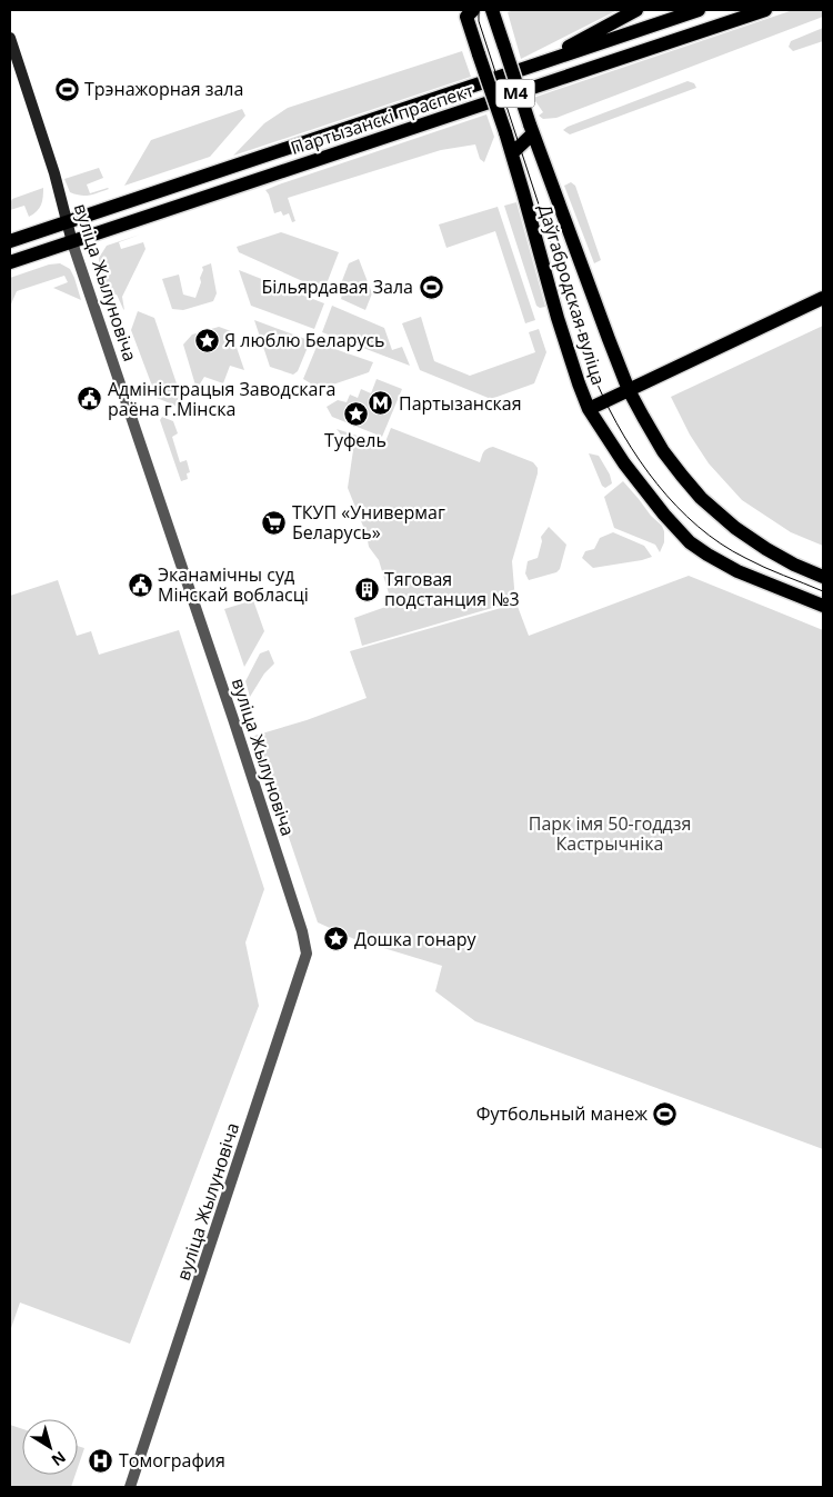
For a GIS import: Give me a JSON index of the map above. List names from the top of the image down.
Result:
{
  "streets": {
    "main road": [
      "М4",
      "Партызанскі праспект",
      "вуліца Жылуновіча",
      "Даўгабродская вуліца"
    ]
  },
  "crossings": [
    ["Партызанскі праспект", "вуліца Жылуновіча"]
  ],
  "parks": ["Парк імя 50-годдзя Кастрычніка"],
  "places": {
    "sports": ["Трэнажорная зала", "Більярдавая Зала", "Футбольный манеж"],
    "place": ["Я люблю Беларусь", "Туфель", "Дошка гонару"],
    "public building": ["Адміністрацыя Заводскага раёна г.Мінска", "Эканамічны суд Мінскай вобласці"],
    "metro station": ["Партызанская"],
    "supermarket": ["ТКУП «Универмаг Беларусь»"],
    "building": ["Тяговая подстанция №3"],
    "hospital": ["Томография"]
  },
  "north": "bottom right"
}
